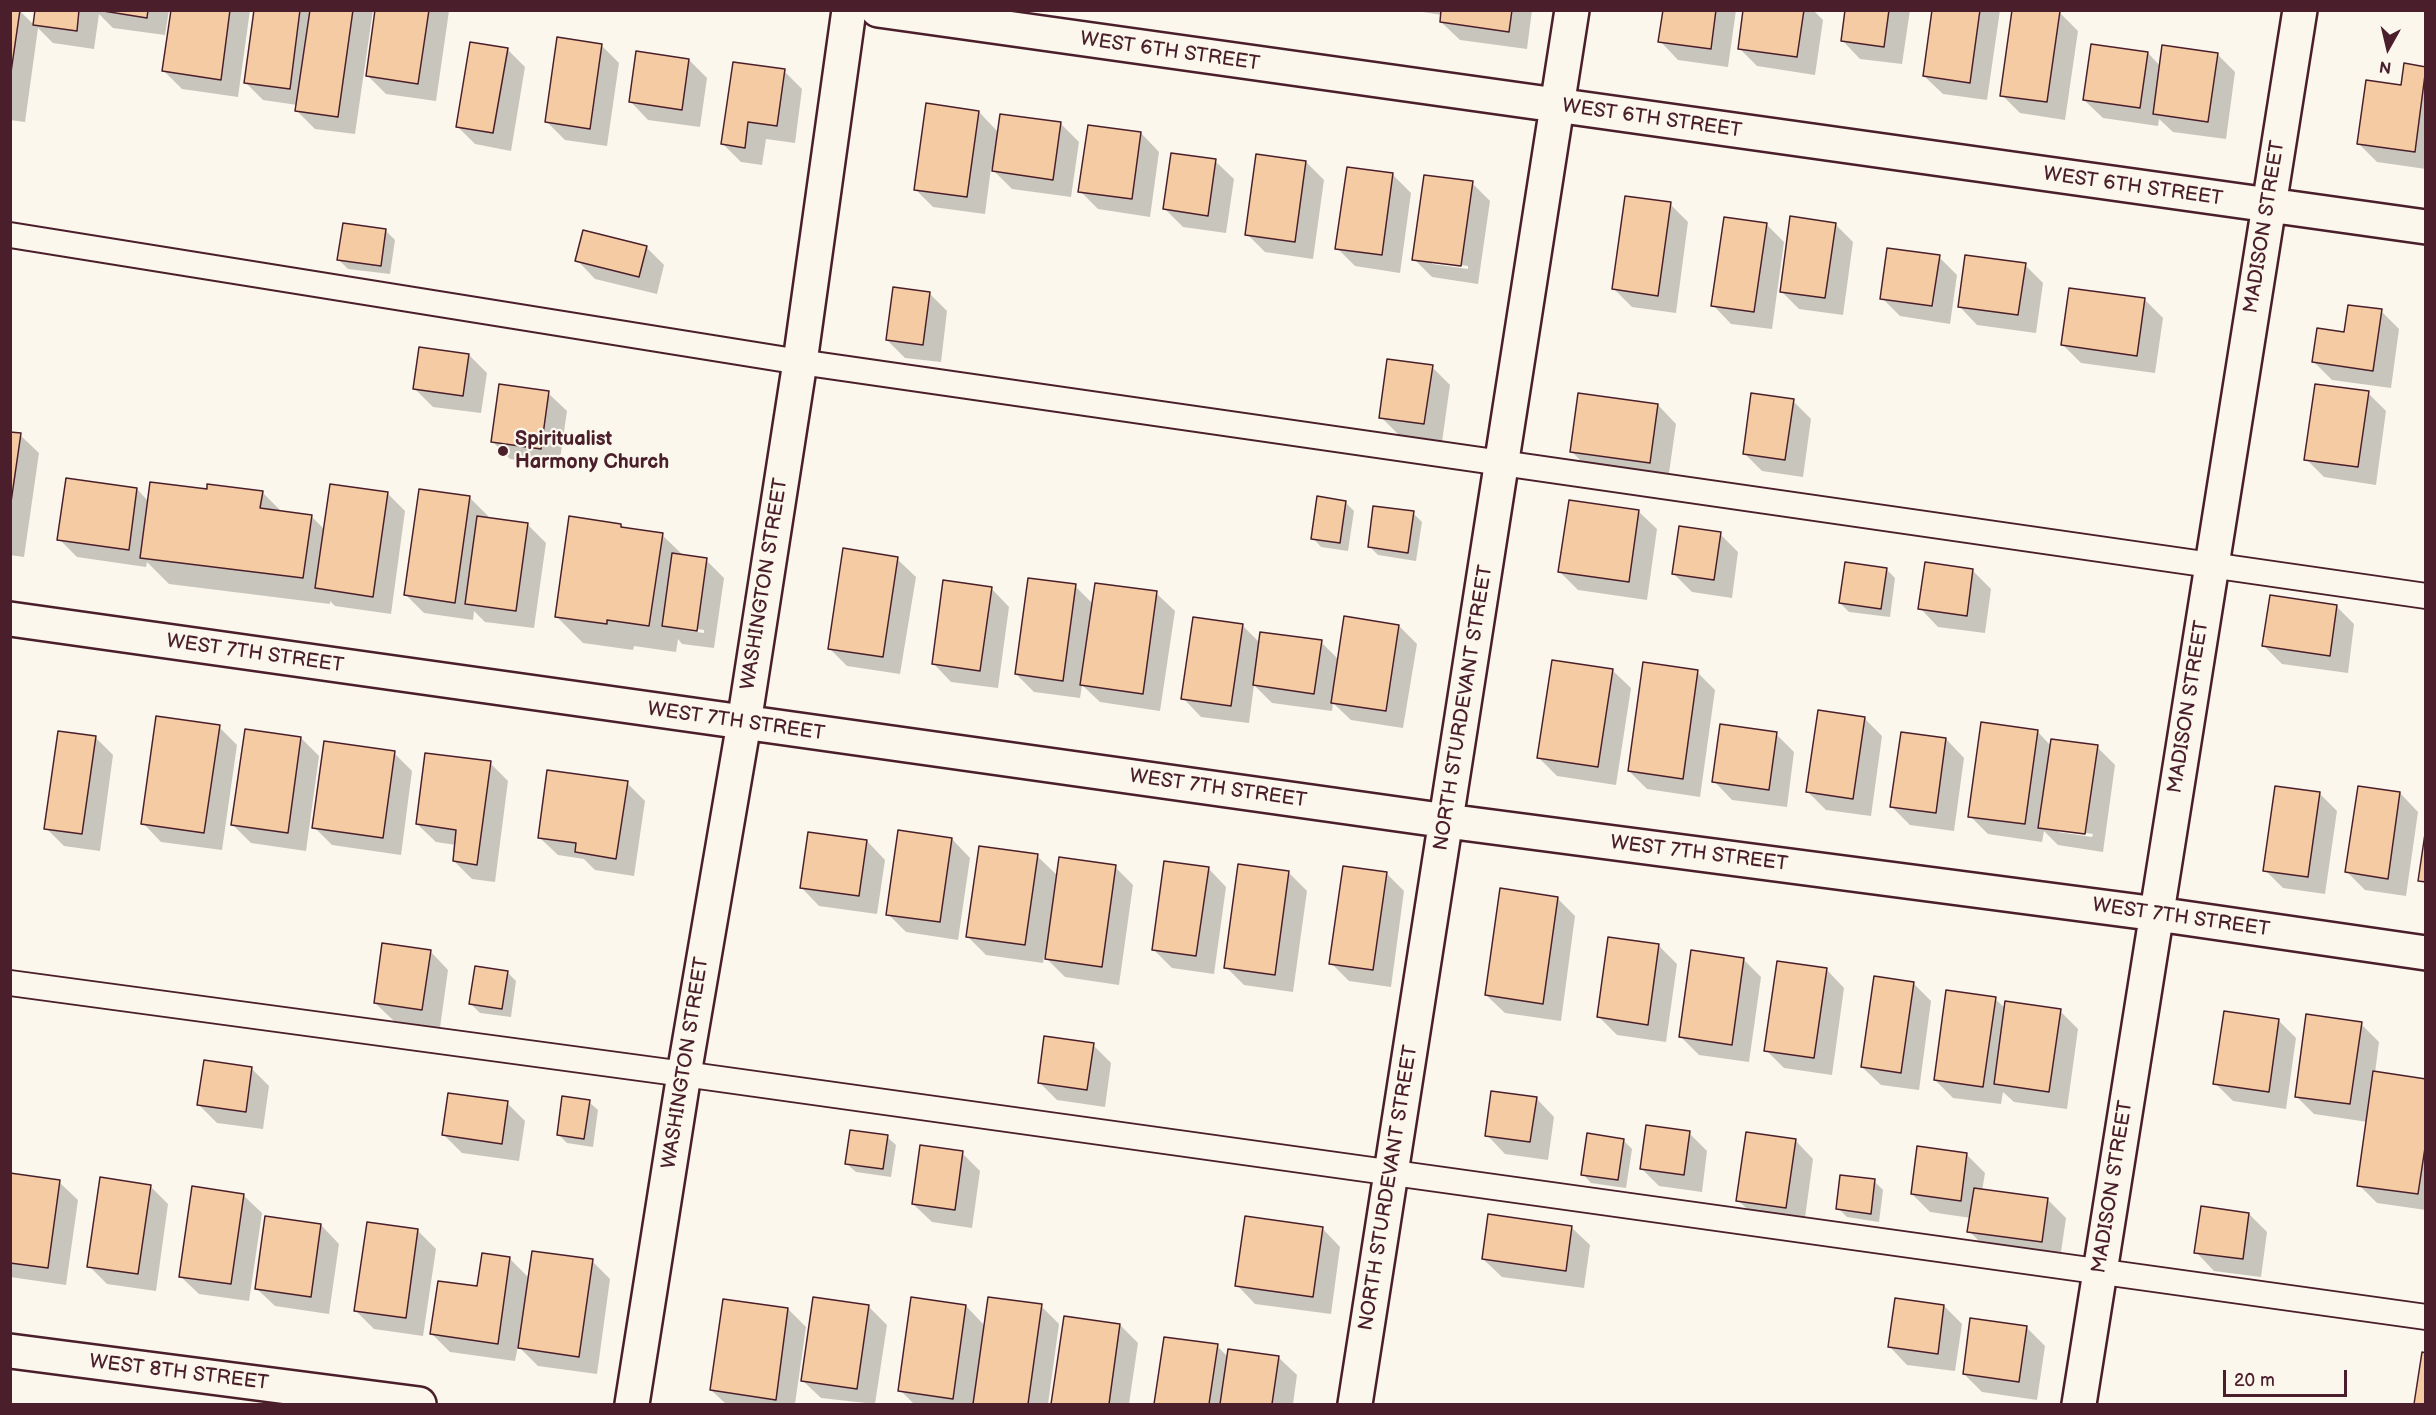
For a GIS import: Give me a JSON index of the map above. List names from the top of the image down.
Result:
{
  "streets": {
    "street": [
      "WEST 6TH STREET",
      "MADISON STREET",
      "WASHINGTON STREET",
      "WEST 7TH STREET",
      "NORTH STURDEVANT STREET",
      "WEST 8TH STREET"
    ]
  },
  "crossings": [
    ["WEST 6TH STREET", "MADISON STREET"],
    ["WEST 6TH STREET", "NORTH STURDEVANT STREET"],
    ["MADISON STREET", "WEST 7TH STREET"],
    ["WASHINGTON STREET", "WEST 7TH STREET"],
    ["WEST 7TH STREET", "NORTH STURDEVANT STREET"]
  ],
  "places": ["Spiritualist Harmony Church"],
  "scale_bar": "20 m",
  "north": "bottom"
}
